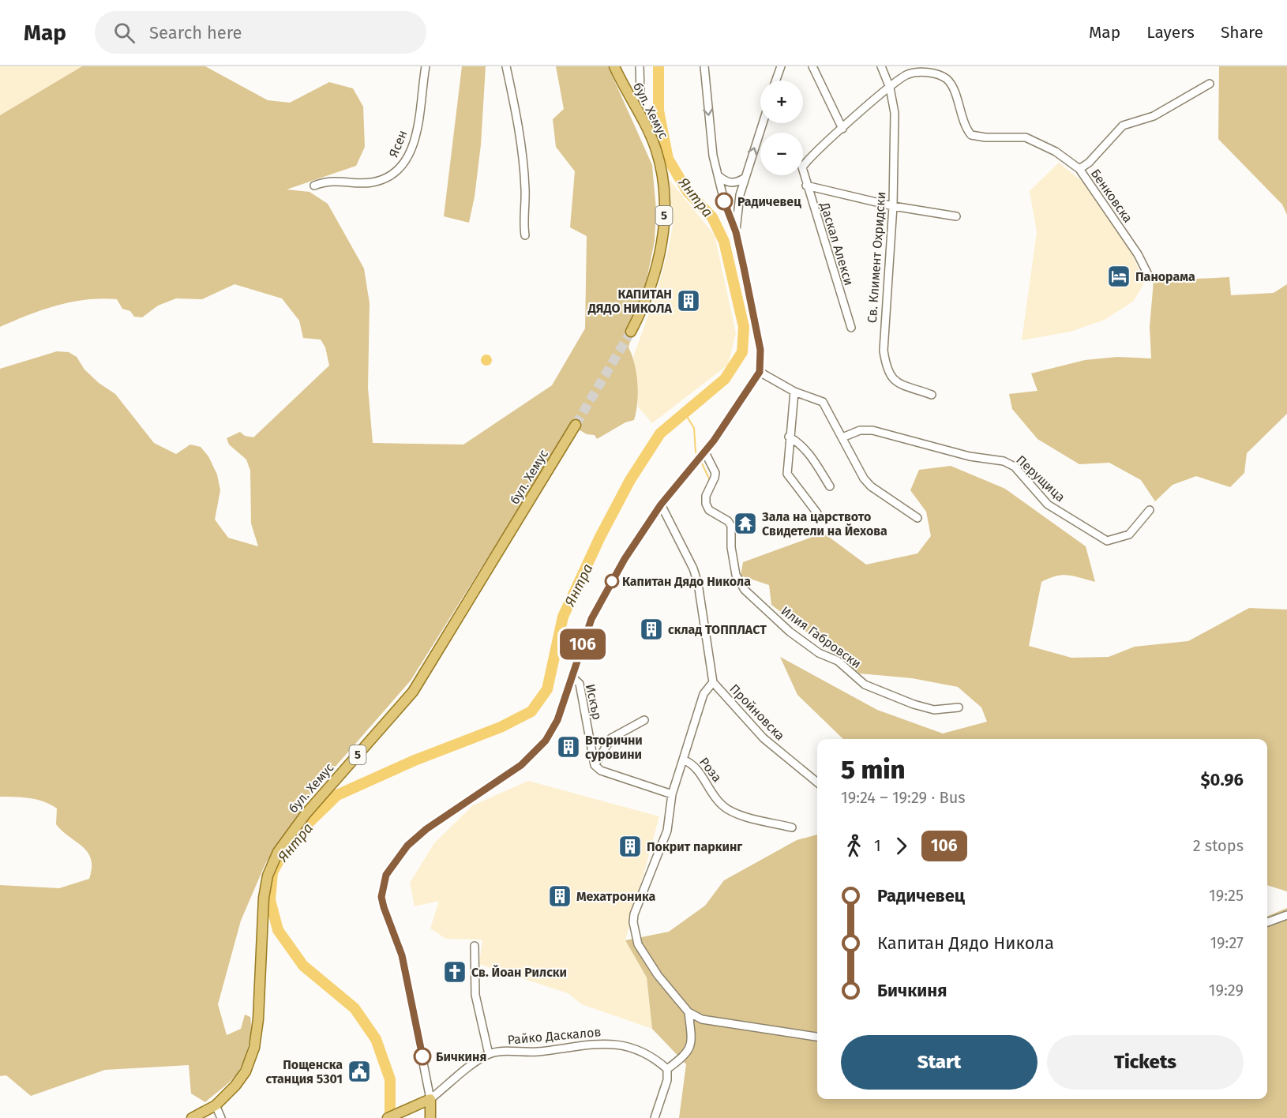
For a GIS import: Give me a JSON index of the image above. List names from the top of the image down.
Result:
{
  "streets": {
    "main road": ["бул. Хемус", "5"],
    "street": [
      "Ясен",
      "Бенковска",
      "Даскал Алекси",
      "Св. Климент Охридски",
      "Перущица",
      "Илия Габровски",
      "Искър",
      "Пройновска",
      "Роза",
      "Райко Даскалов"
    ]
  },
  "crossings": [
    ["Бенковска", "Св. Климент Охридски"],
    ["Пройновска", "Роза"]
  ],
  "water": ["Янтра"],
  "places": {
    "other": ["Радичевец", "Капитан Дядо Никола", "Бичкиня"],
    "hotel": ["Панорама"],
    "building": [
      "КАПИТАН ДЯДО НИКОЛА",
      "склад ТОППЛАСТ",
      "Вторични суровини",
      "Покрит паркинг",
      "Мехатроника"
    ],
    "temple": ["Зала на царството Свидетели на Йехова"],
    "church": ["Св. Йоан Рилски"],
    "public building": ["Пощенска станция 5301"]
  },
  "lines": ["bus line 106"],
  "page": {
    "header": "Map",
    "search": "Search here",
    "nav": ["Map", "Layers", "Share"],
    "on_map": "106",
    "map_buttons": ["+", "−"],
    "heading": ["5 min", "19:24 – 19:29 · Bus", "$0.96"],
    "legs": ["1", "106", "2 stops"],
    "list": [
      {
        "name": "Радичевец",
        "value": "19:25"
      },
      {
        "name": "Капитан Дядо Никола",
        "value": "19:27"
      },
      {
        "name": "Бичкиня",
        "value": "19:29"
      }
    ],
    "buttons": ["Start", "Tickets"]
  }
}
